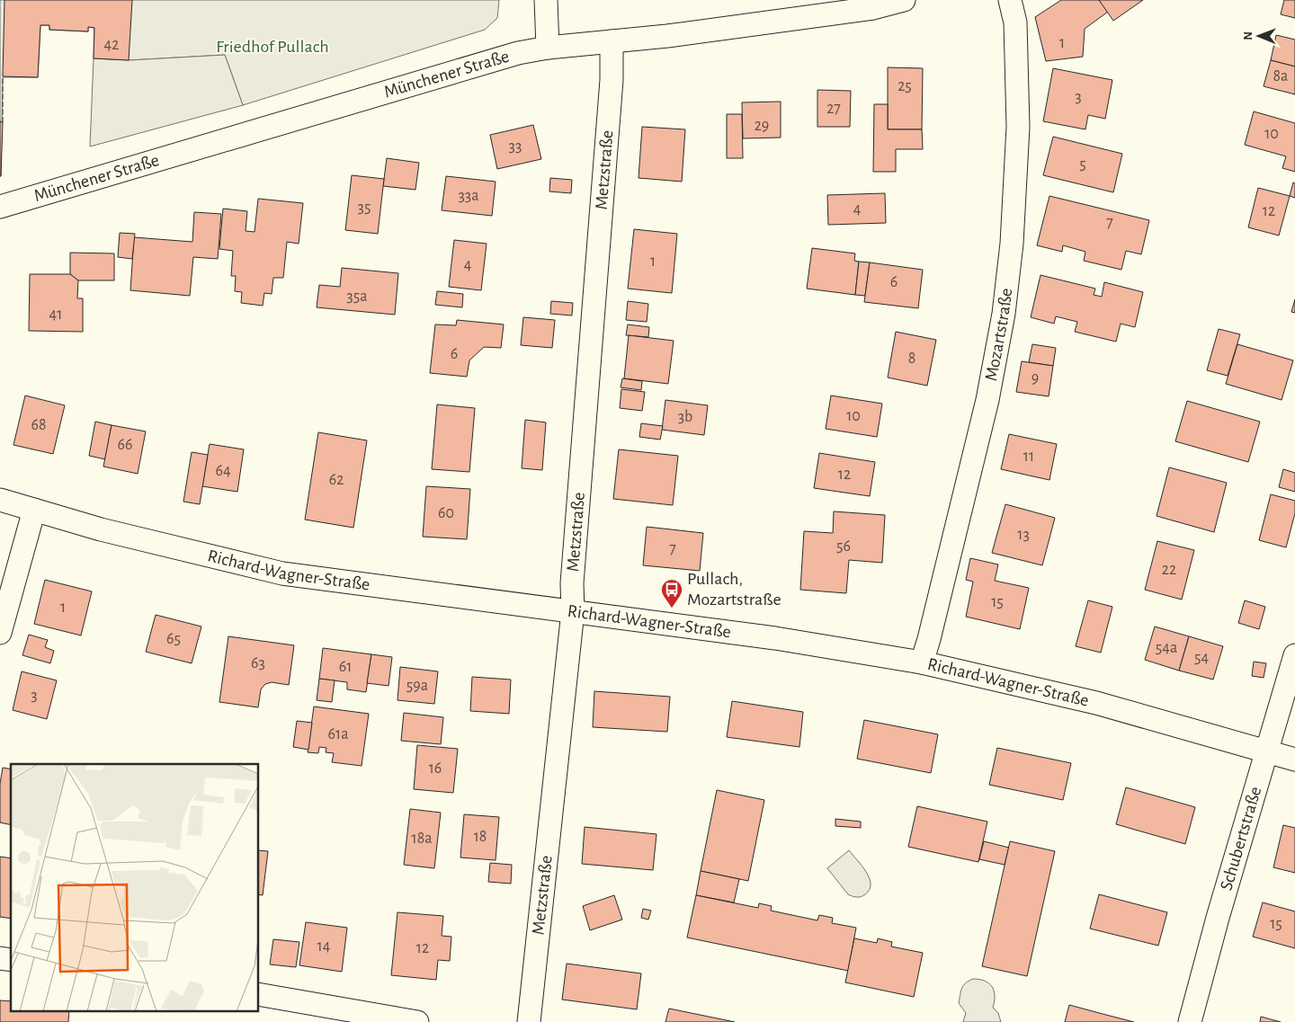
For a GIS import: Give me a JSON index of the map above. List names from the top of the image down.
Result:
{
  "streets": {
    "street": [
      "Münchener Straße",
      "Metzstraße",
      "Mozartstraße",
      "Richard-Wagner-Straße",
      "Schubertstraße"
    ]
  },
  "crossings": [
    ["Münchener Straße", "Metzstraße"],
    ["Metzstraße", "Richard-Wagner-Straße"],
    ["Mozartstraße", "Richard-Wagner-Straße"],
    ["Richard-Wagner-Straße", "Schubertstraße"]
  ],
  "parks": ["Friedhof Pullach"],
  "places": {
    "bus stop": ["Pullach, Mozartstraße"]
  },
  "house_numbers": [
    "1",
    "42",
    "8a",
    "25",
    "3",
    "27",
    "29",
    "10",
    "33",
    "5",
    "33a",
    "35",
    "4",
    "12",
    "7",
    "1",
    "4",
    "6",
    "35a",
    "41",
    "6",
    "8",
    "9",
    "10",
    "3b",
    "68",
    "66",
    "11",
    "64",
    "12",
    "62",
    "60",
    "13",
    "56",
    "7",
    "22",
    "15",
    "1",
    "65",
    "54a",
    "54",
    "63",
    "61",
    "59a",
    "3",
    "61a",
    "16",
    "18",
    "18a",
    "15",
    "14",
    "12"
  ],
  "north": "left"
}
